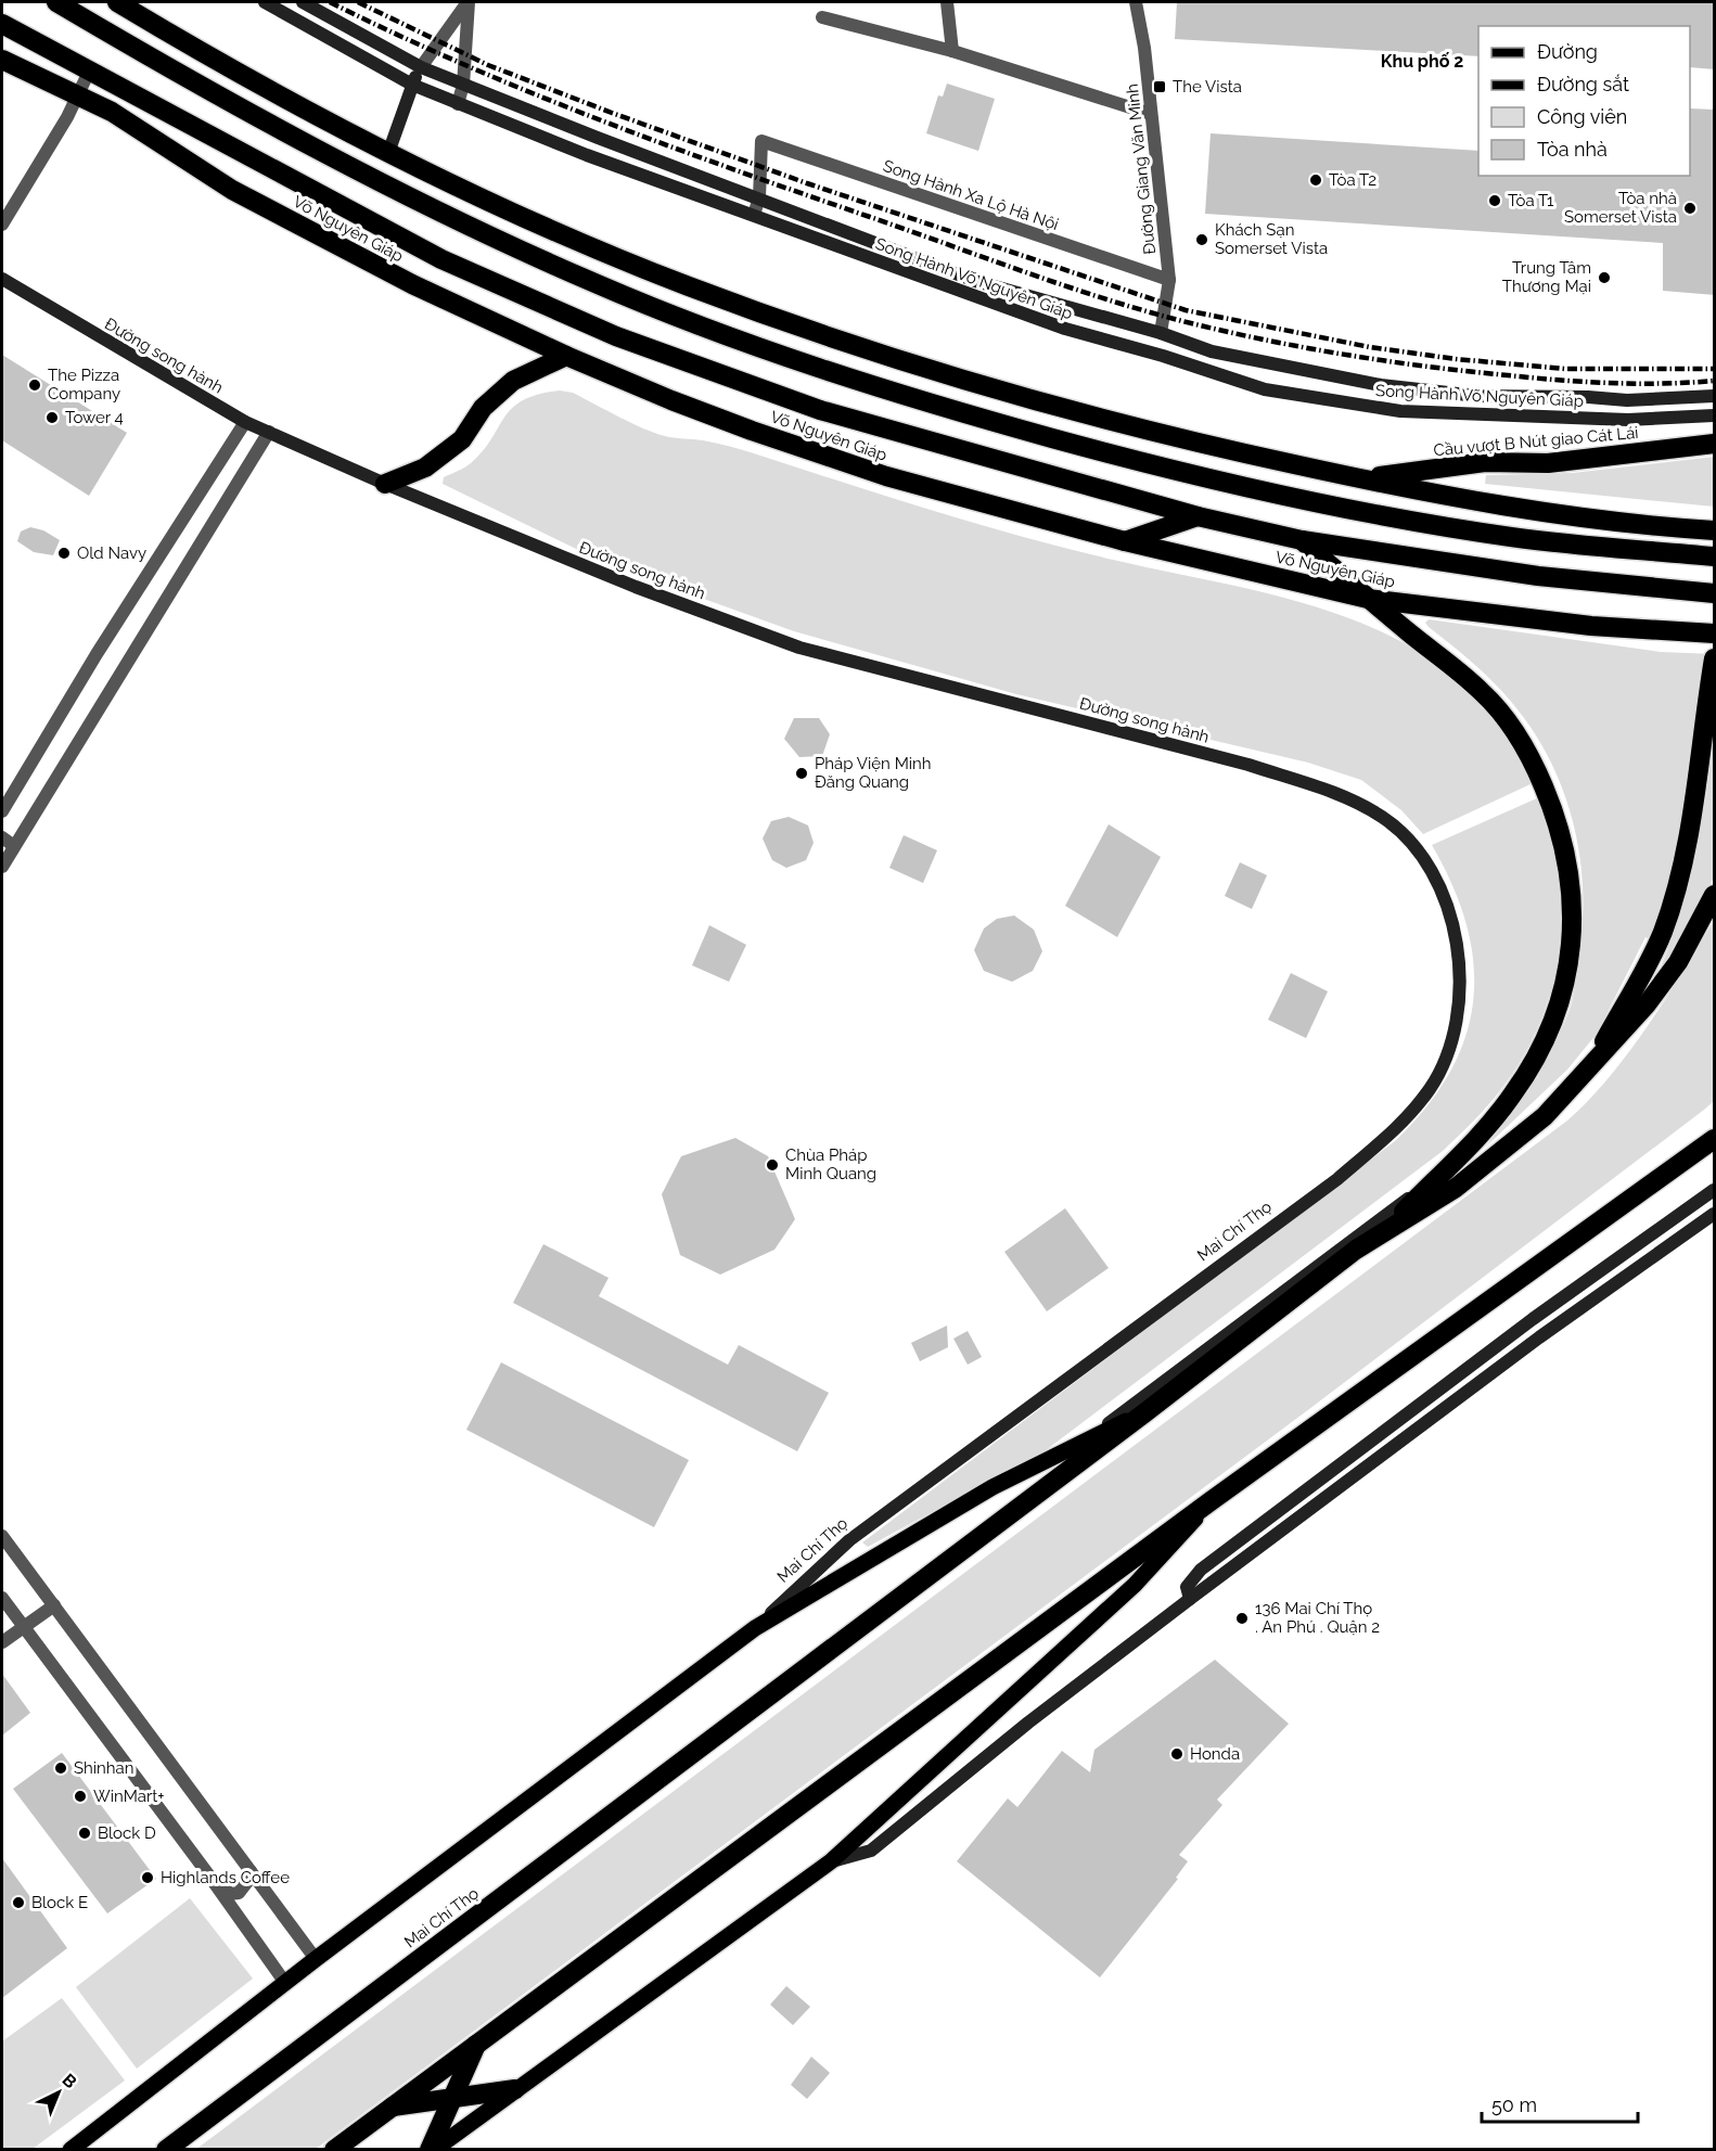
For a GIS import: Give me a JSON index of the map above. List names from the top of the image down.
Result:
{
  "streets": {
    "highway": ["Võ Nguyên Giáp", "Cầu vượt B Nút giao Cát Lái", "Mai Chí Thọ"],
    "main road": ["Song Hành Võ Nguyên Giáp", "Đường song hành"],
    "street": ["Đường Giang Văn Minh", "Song Hành Xa Lộ Hà Nội"]
  },
  "crossings": [
    ["Đường Giang Văn Minh", "Song Hành Xa Lộ Hà Nội"],
    ["Đường Giang Văn Minh", "Song Hành Võ Nguyên Giáp"],
    ["Song Hành Xa Lộ Hà Nội", "Song Hành Võ Nguyên Giáp"],
    ["Đường song hành", "Mai Chí Thọ"]
  ],
  "districts": ["Khu phố 2"],
  "places": {
    "transit": ["The Vista"],
    "other": [
      "Tòa T2",
      "Tòa T1",
      "Tòa nhà Somerset Vista",
      "Khách Sạn Somerset Vista",
      "Trung Tâm Thương Mại",
      "The Pizza Company",
      "Tower 4",
      "Old Navy",
      "Pháp Viện Minh Đăng Quang",
      "Chùa Pháp Minh Quang",
      "136 Mai Chí Thọ . An Phú . Quận 2",
      "Honda",
      "Shinhan",
      "WinMart+",
      "Block D",
      "Highlands Coffee",
      "Block E"
    ]
  },
  "legend": [
    "Đường",
    "Đường sắt",
    "Công viên",
    "Tòa nhà"
  ],
  "scale_bar": "50 m",
  "north": "top right"
}
